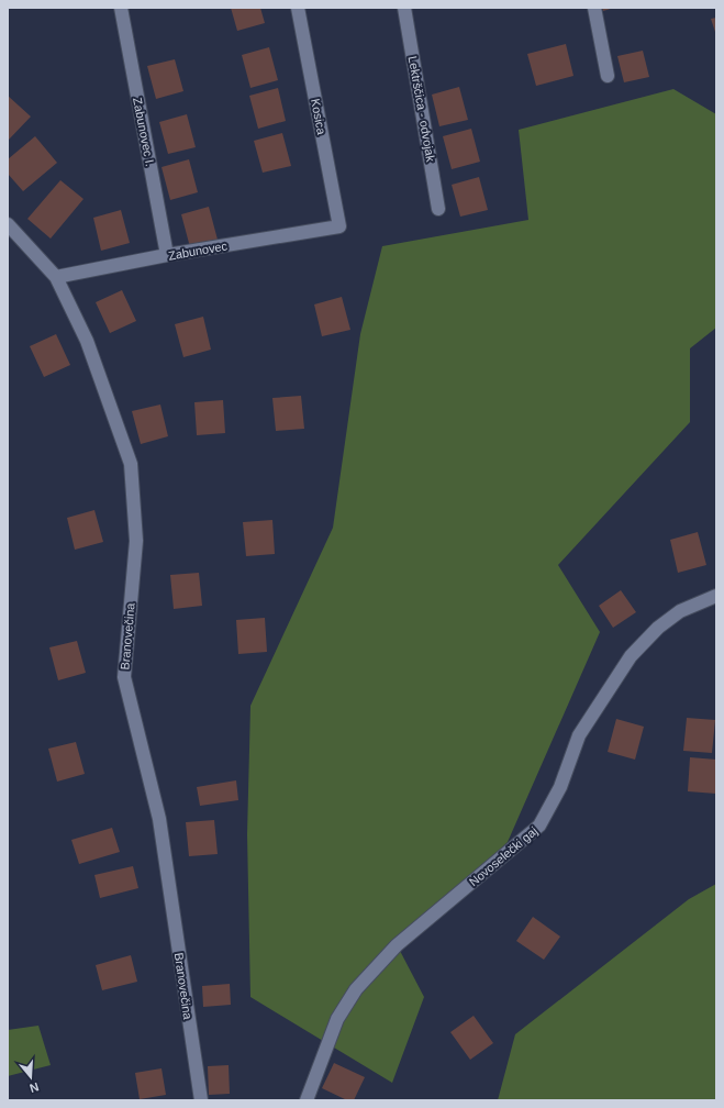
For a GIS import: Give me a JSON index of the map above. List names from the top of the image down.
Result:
{
  "streets": {
    "street": [
      "Lektrščica - odvojak",
      "Kosica",
      "Zabunovec I.",
      "Zabunovec",
      "Branovečina",
      "Novoselečki gaj"
    ]
  },
  "crossings": [
    ["Kosica", "Zabunovec"],
    ["Zabunovec I.", "Zabunovec"],
    ["Zabunovec", "Branovečina"]
  ],
  "north": "bottom"
}
